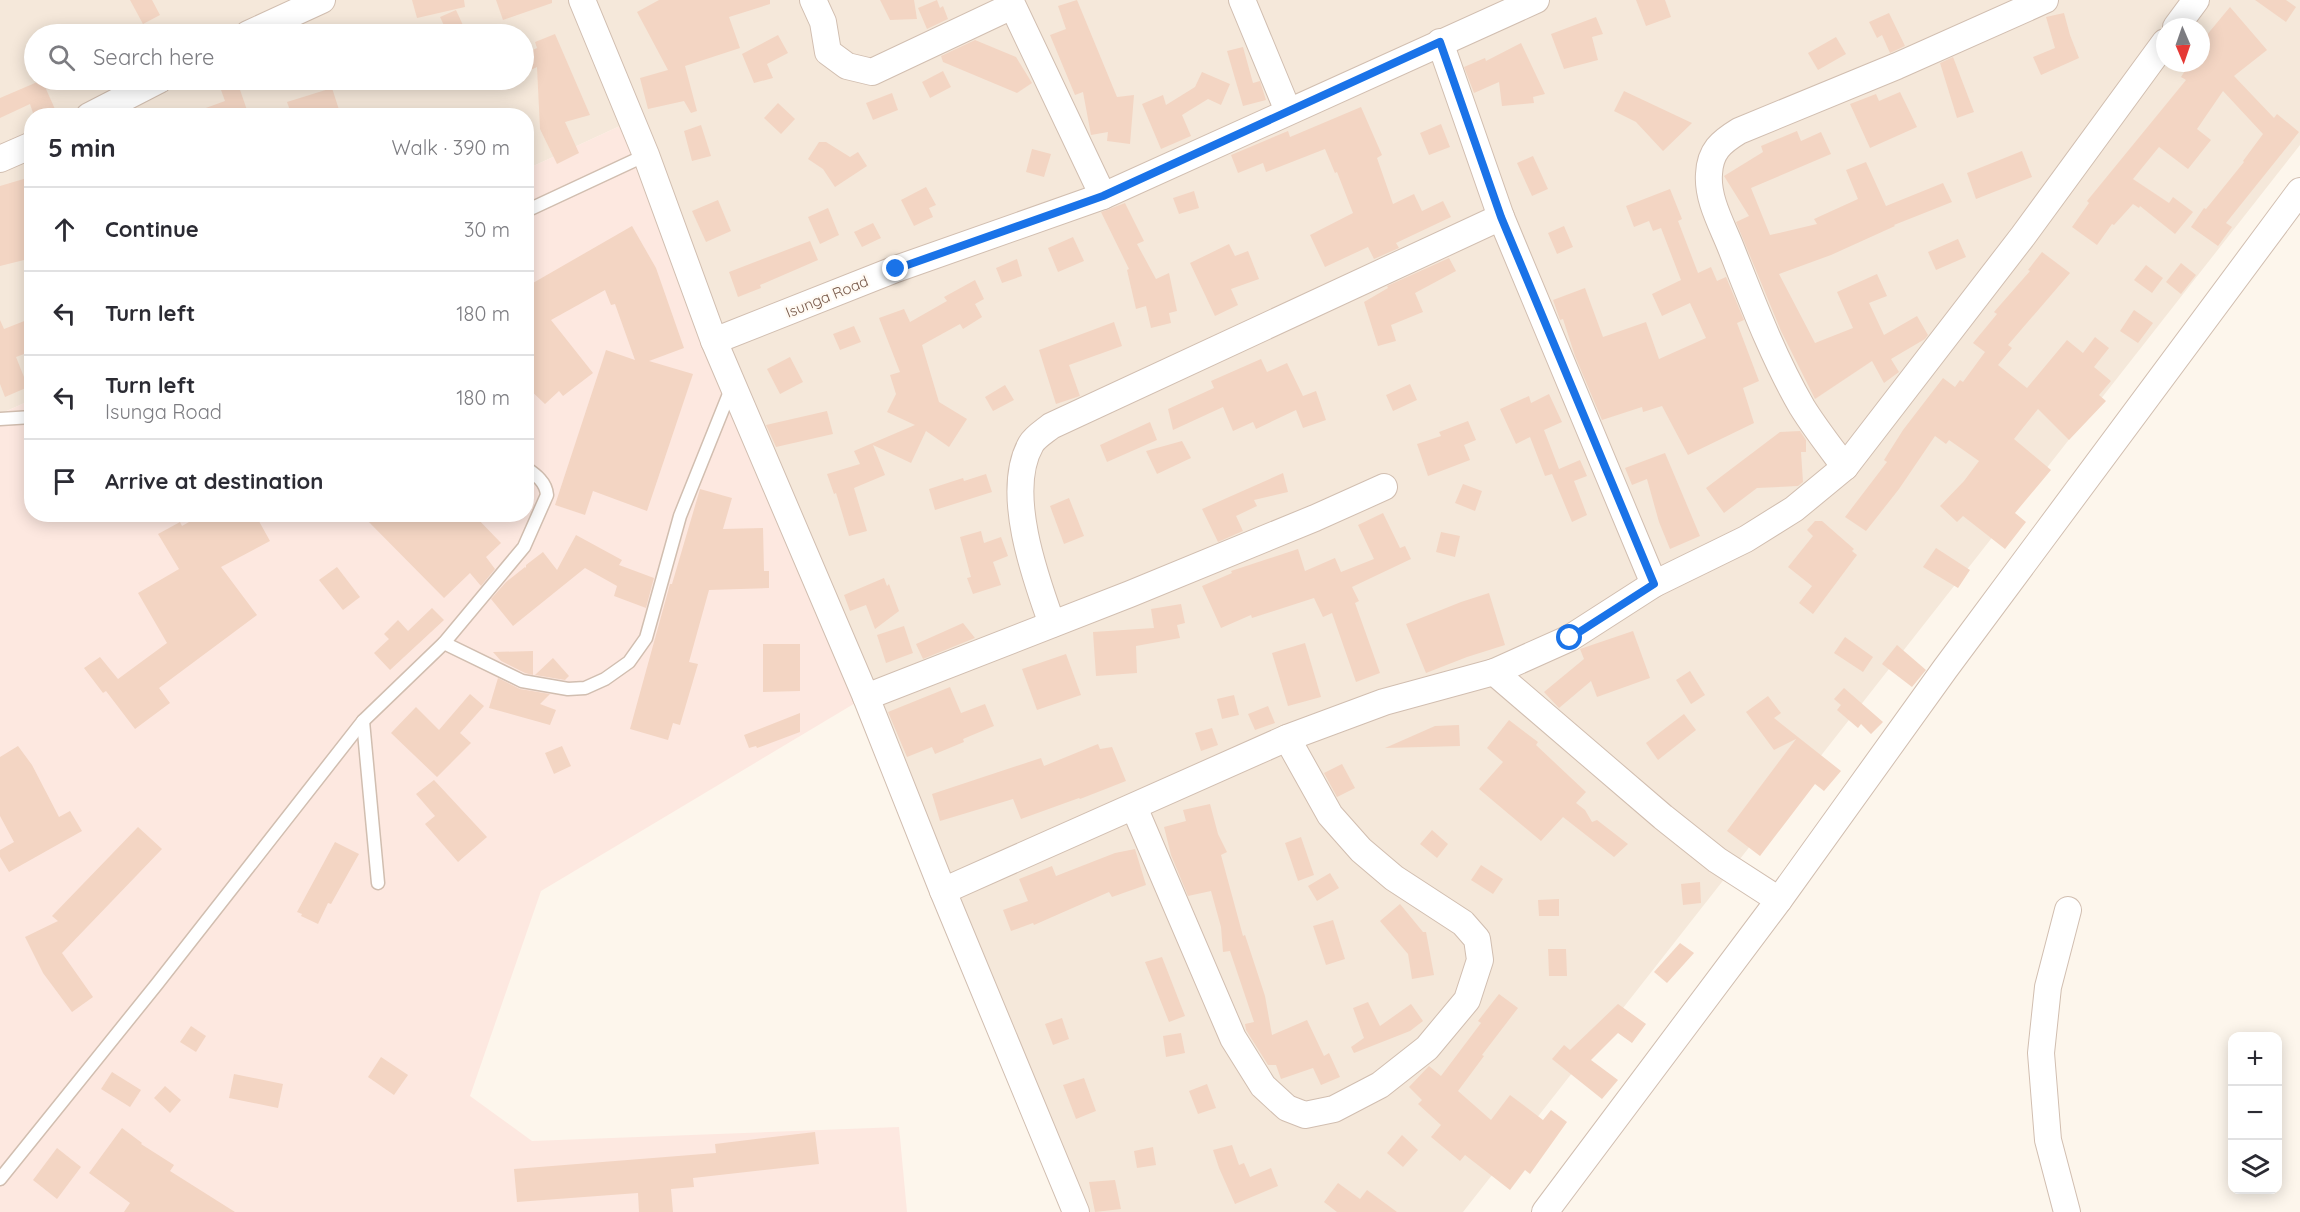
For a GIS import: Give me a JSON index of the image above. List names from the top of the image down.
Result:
{
  "streets": {
    "street": ["Isunga Road"]
  },
  "north": "bottom",
  "page": {
    "search": "Search here",
    "heading": ["5 min", "Walk · 390 m"],
    "list": [
      ["Continue", "30 m"],
      ["Turn left", "180 m"],
      ["Turn left", "Isunga Road", "180 m"],
      "Arrive at destination"
    ],
    "map_buttons": ["+", "−"]
  }
}
